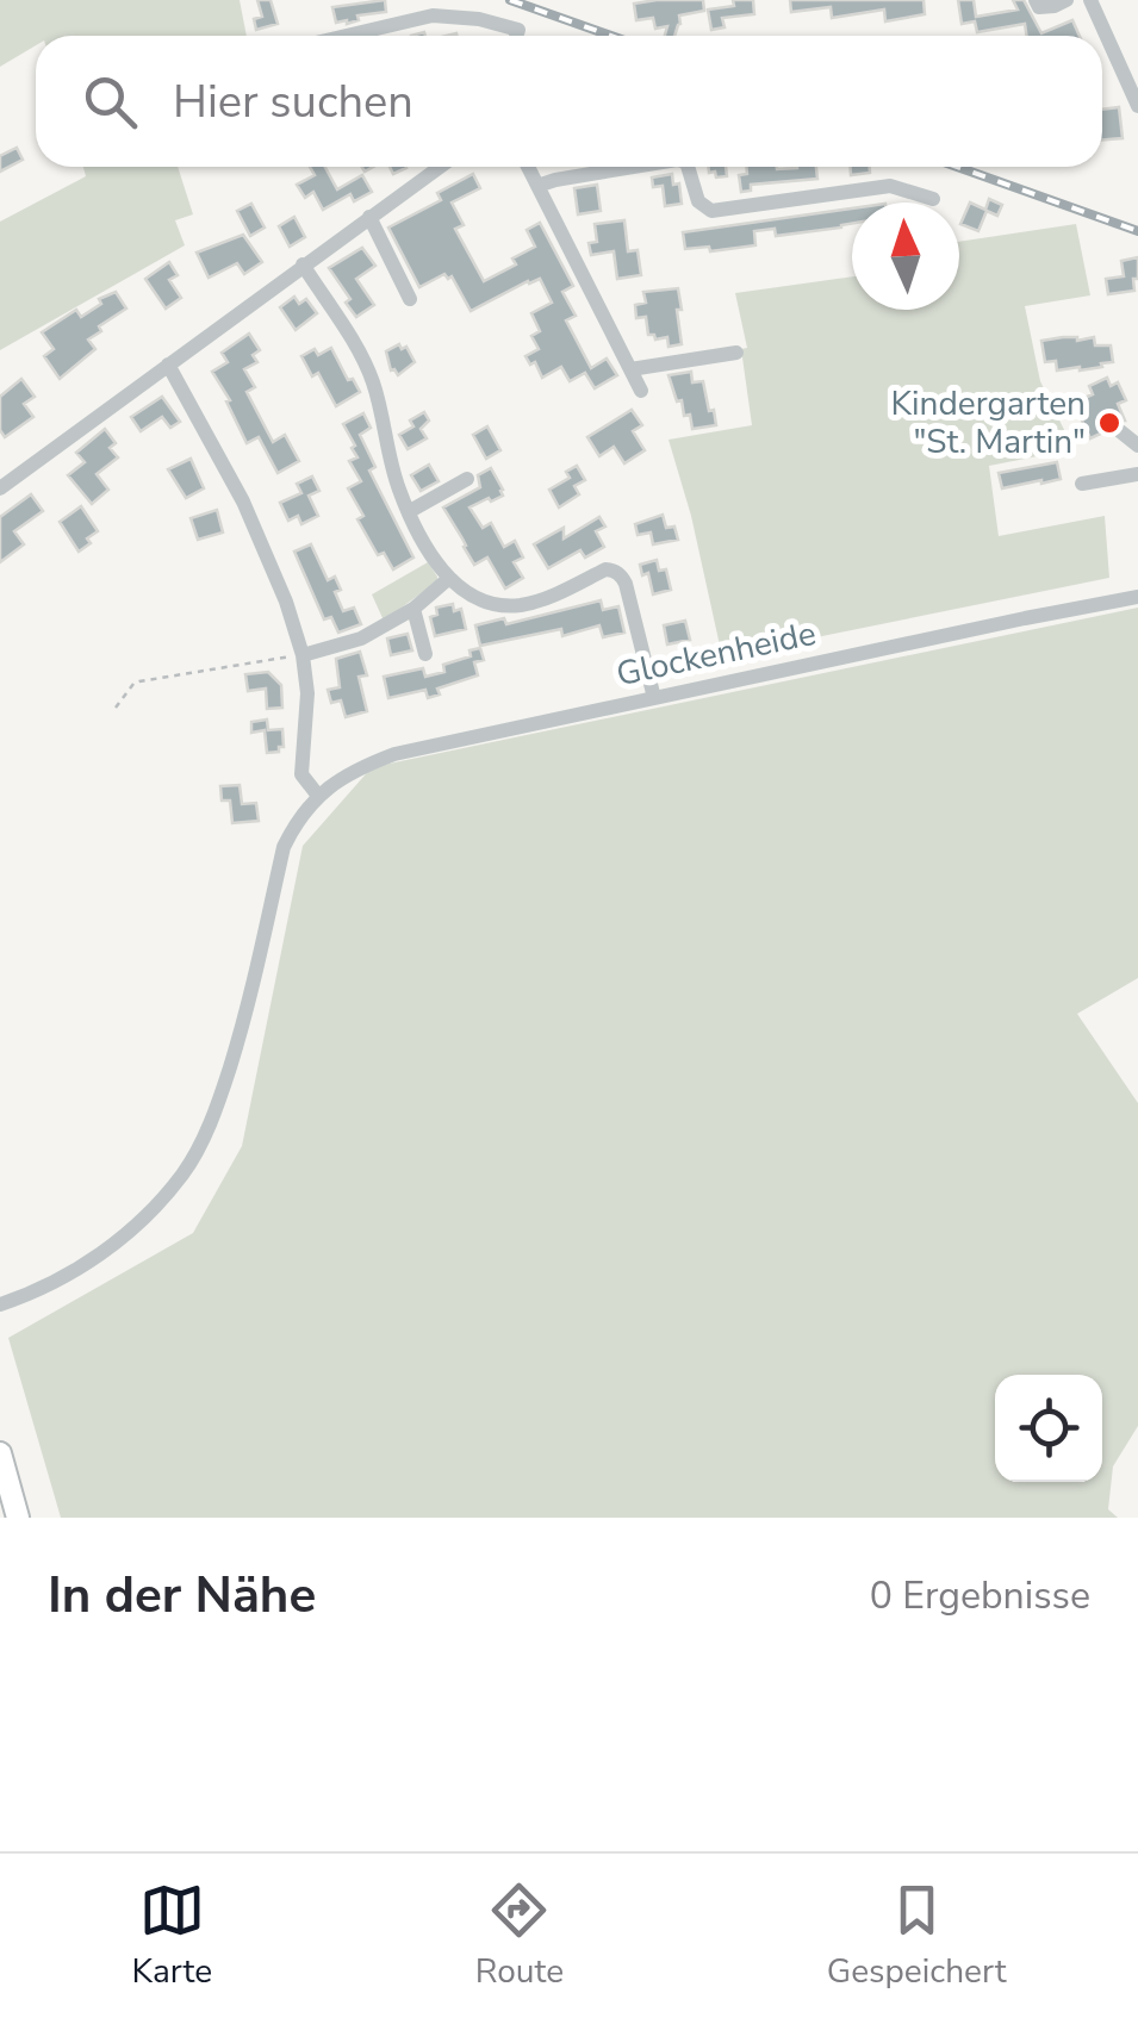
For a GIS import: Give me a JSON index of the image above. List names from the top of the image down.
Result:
{
  "streets": {
    "street": ["Glockenheide"]
  },
  "places": ["Kindergarten \"St. Martin\""],
  "north": "top",
  "page": {
    "search": "Hier suchen",
    "heading": ["In der Nähe", "0 Ergebnisse"],
    "nav": ["Karte", "Route", "Gespeichert"]
  }
}
